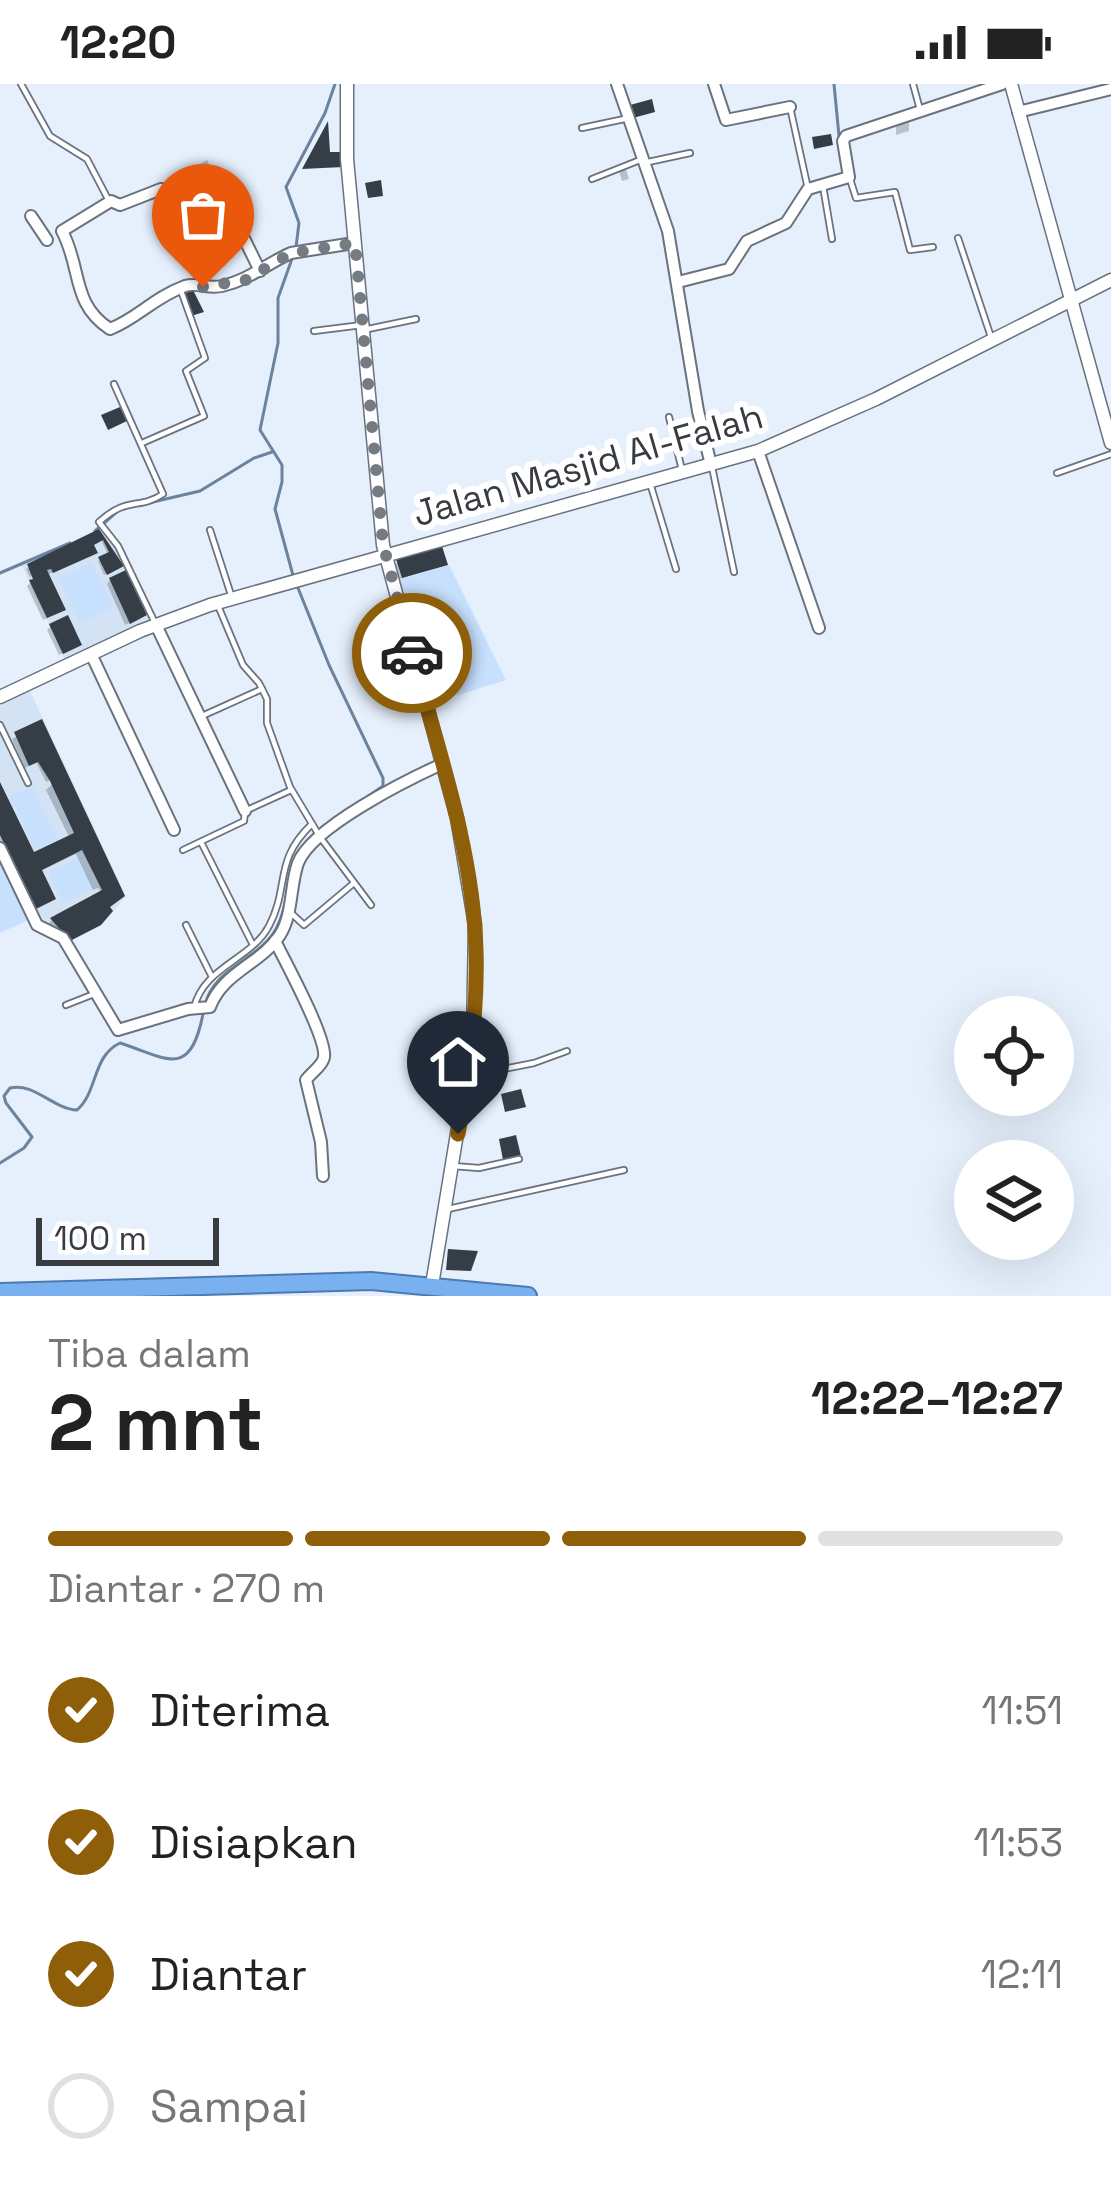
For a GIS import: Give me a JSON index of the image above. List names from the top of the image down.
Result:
{
  "streets": {
    "street": ["Jalan Masjid Al-Falah"]
  },
  "scale_bar": "100 m",
  "page": {
    "status": "12:20",
    "scale": "100 m",
    "heading": ["2 mnt", "Tiba dalam", "12:22–12:27"],
    "bar": "Diantar · 270 m",
    "list": [
      ["Diterima", "11:51"],
      ["Disiapkan", "11:53"],
      ["Diantar", "12:11"],
      "Sampai"
    ]
  }
}
